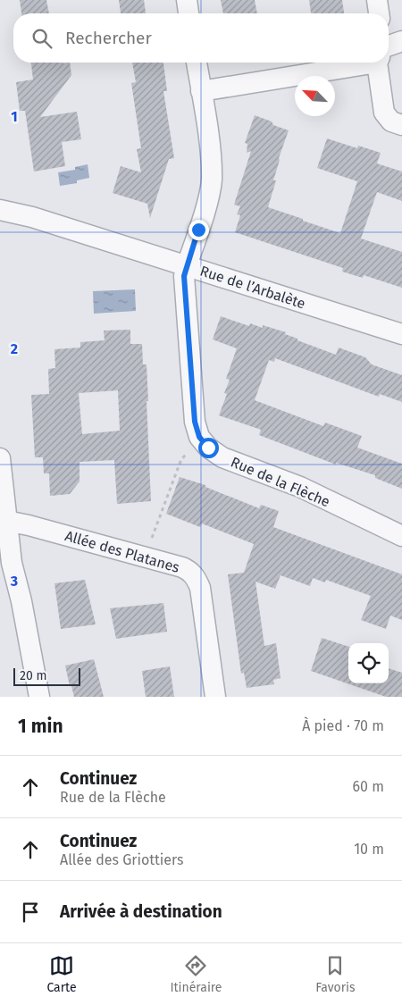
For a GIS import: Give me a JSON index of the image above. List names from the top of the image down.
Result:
{
  "streets": {
    "street": ["Rue de l’Arbalète", "Rue de la Flèche", "Allée des Platanes"]
  },
  "crossings": [
    ["Rue de l’Arbalète", "Rue de la Flèche"]
  ],
  "scale_bar": "20 m",
  "north": "top left",
  "page": {
    "search": "Rechercher",
    "scale": "20 m",
    "heading": ["1 min", "À pied · 70 m"],
    "list": [
      ["Continuez", "Rue de la Flèche", "60 m"],
      ["Continuez", "Allée des Griottiers", "10 m"],
      "Arrivée à destination"
    ],
    "nav": ["Carte", "Itinéraire", "Favoris"]
  },
  "grid": {
    "rows": ["1", "2", "3"]
  }
}
